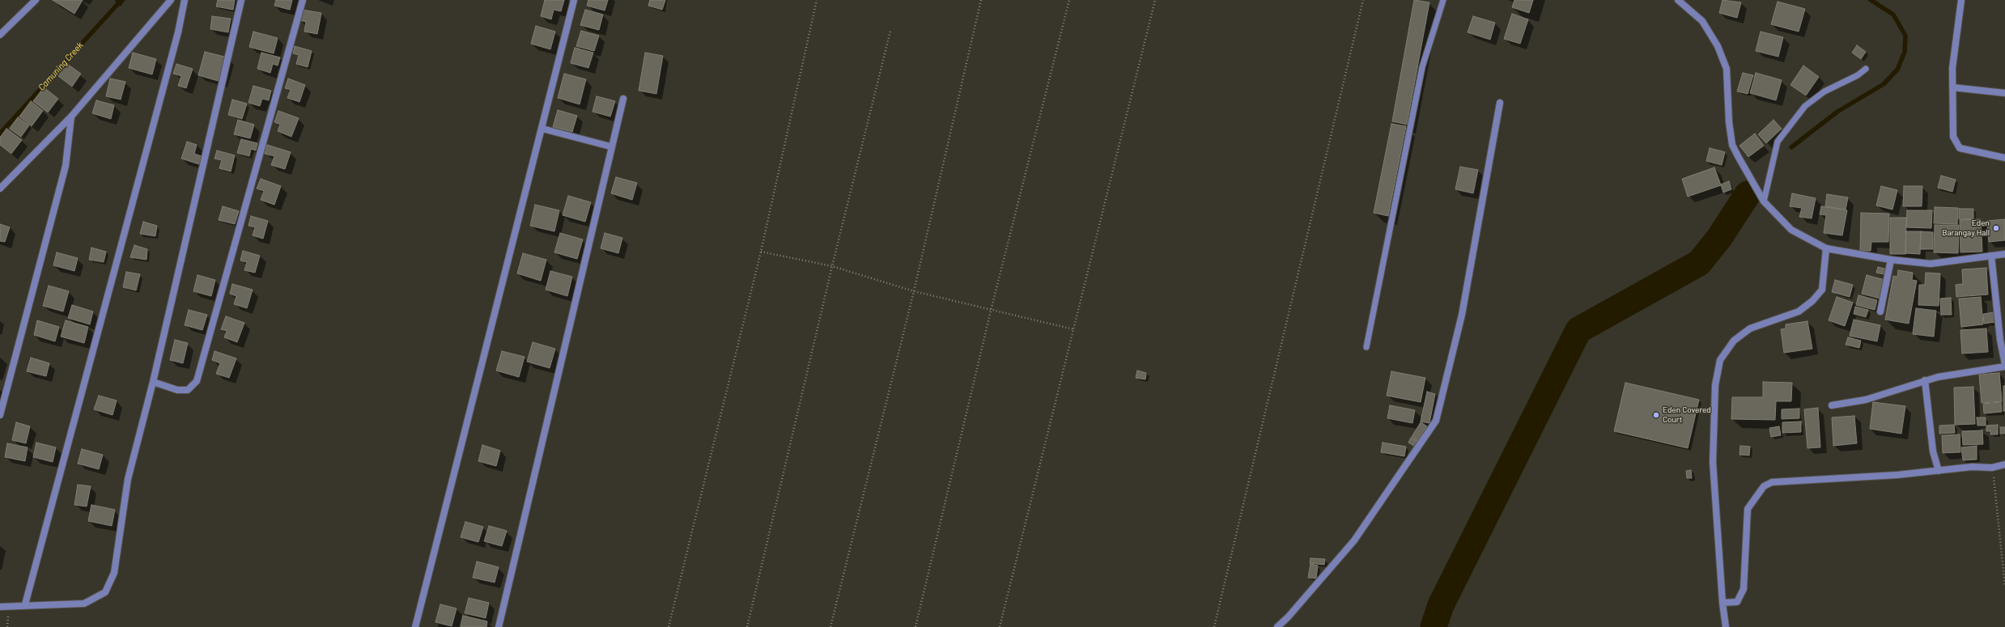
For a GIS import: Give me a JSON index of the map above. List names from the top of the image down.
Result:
{
  "water": ["Camuning Creek"],
  "places": ["Eden Barangay Hall", "Eden Covered Court"]
}
